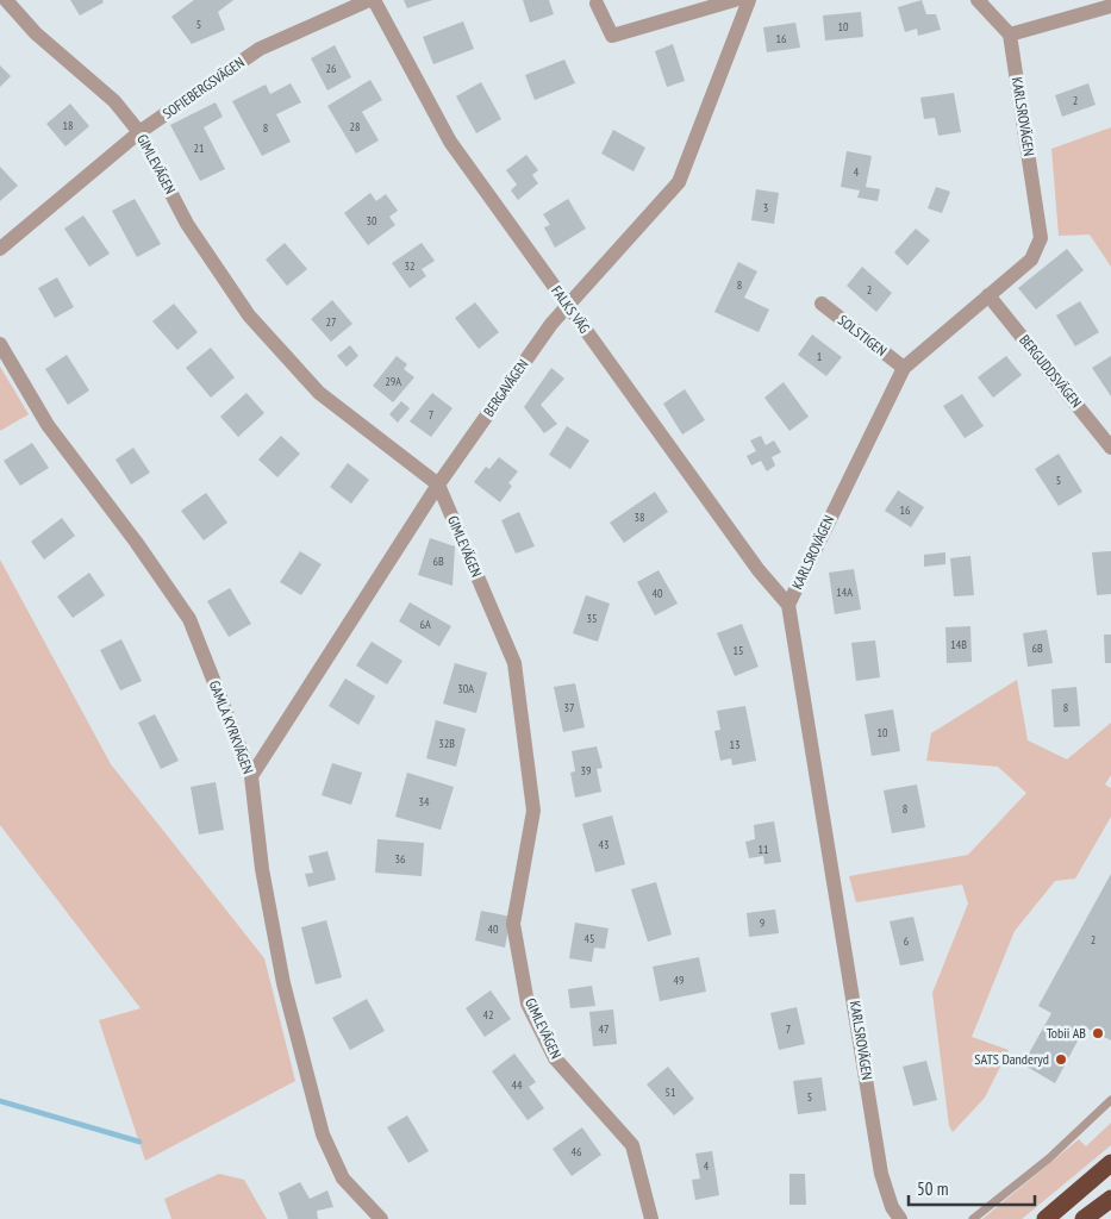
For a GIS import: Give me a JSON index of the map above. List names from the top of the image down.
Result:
{
  "streets": {
    "street": [
      "SOFIEBERGSVÄGEN",
      "KARLSROVÄGEN",
      "GIMLEVÄGEN",
      "FALKS VÄG",
      "SOLSTIGEN",
      "BERGUDDSVÄGEN",
      "BERGAVÄGEN",
      "GAMLA KYRKVÄGEN"
    ]
  },
  "crossings": [
    ["SOFIEBERGSVÄGEN", "GIMLEVÄGEN"],
    ["KARLSROVÄGEN", "FALKS VÄG"],
    ["KARLSROVÄGEN", "SOLSTIGEN"],
    ["KARLSROVÄGEN", "BERGUDDSVÄGEN"],
    ["GIMLEVÄGEN", "BERGAVÄGEN"],
    ["FALKS VÄG", "BERGAVÄGEN"],
    ["BERGAVÄGEN", "GAMLA KYRKVÄGEN"]
  ],
  "places": ["Tobii AB", "SATS Danderyd"],
  "house_numbers": [
    "5",
    "10",
    "16",
    "26",
    "2",
    "18",
    "28",
    "8",
    "21",
    "4",
    "3",
    "30",
    "32",
    "8",
    "2",
    "27",
    "1",
    "29A",
    "7",
    "5",
    "16",
    "38",
    "6B",
    "14A",
    "40",
    "35",
    "6A",
    "14B",
    "6B",
    "15",
    "30A",
    "37",
    "8",
    "10",
    "32B",
    "13",
    "39",
    "34",
    "8",
    "43",
    "11",
    "36",
    "9",
    "40",
    "45",
    "2",
    "6",
    "49",
    "42",
    "47",
    "7",
    "44",
    "51",
    "5",
    "46",
    "4"
  ],
  "scale_bar": "50 m"
}
